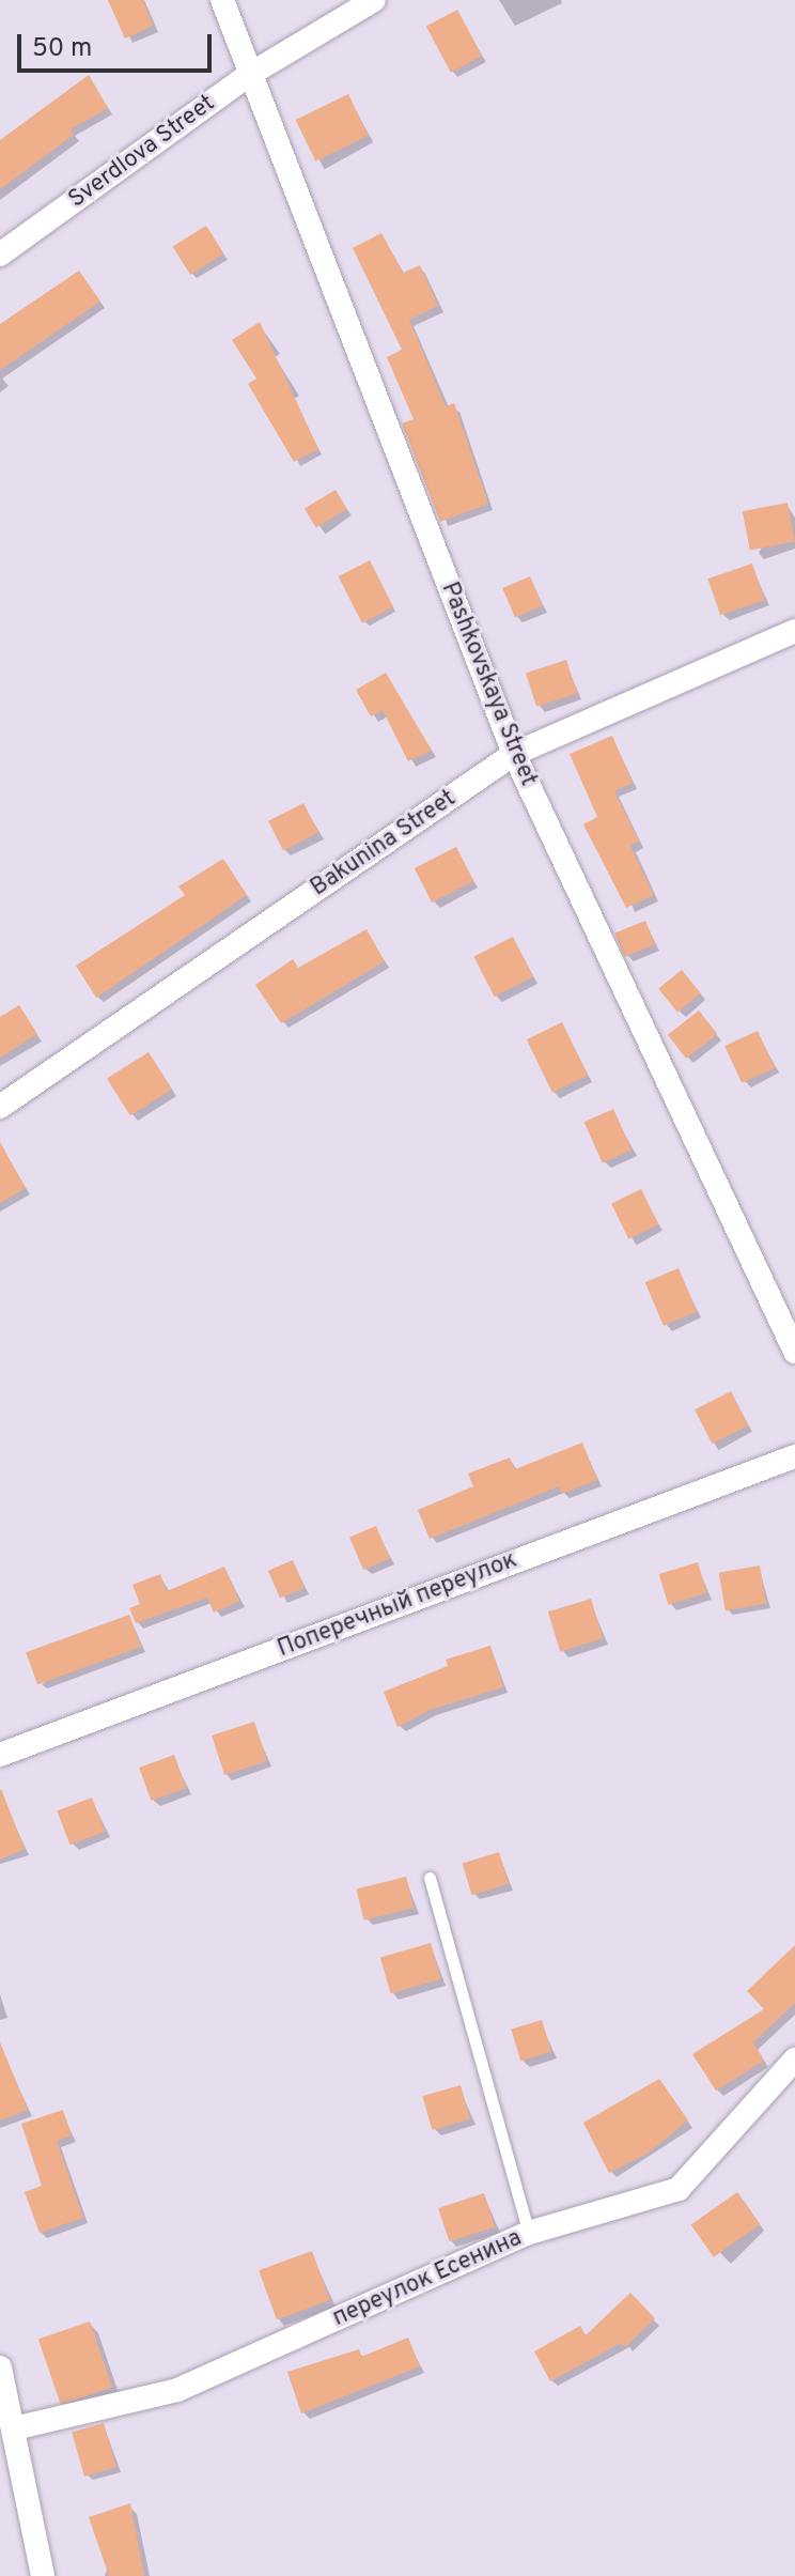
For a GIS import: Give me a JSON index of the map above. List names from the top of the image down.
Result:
{
  "streets": {
    "street": [
      "Sverdlova Street",
      "Pashkovskaya Street",
      "Bakunina Street",
      "Поперечный переулок",
      "переулок Есенина"
    ]
  },
  "crossings": [
    ["Sverdlova Street", "Pashkovskaya Street"],
    ["Pashkovskaya Street", "Bakunina Street"]
  ],
  "scale_bar": "50 m"
}
